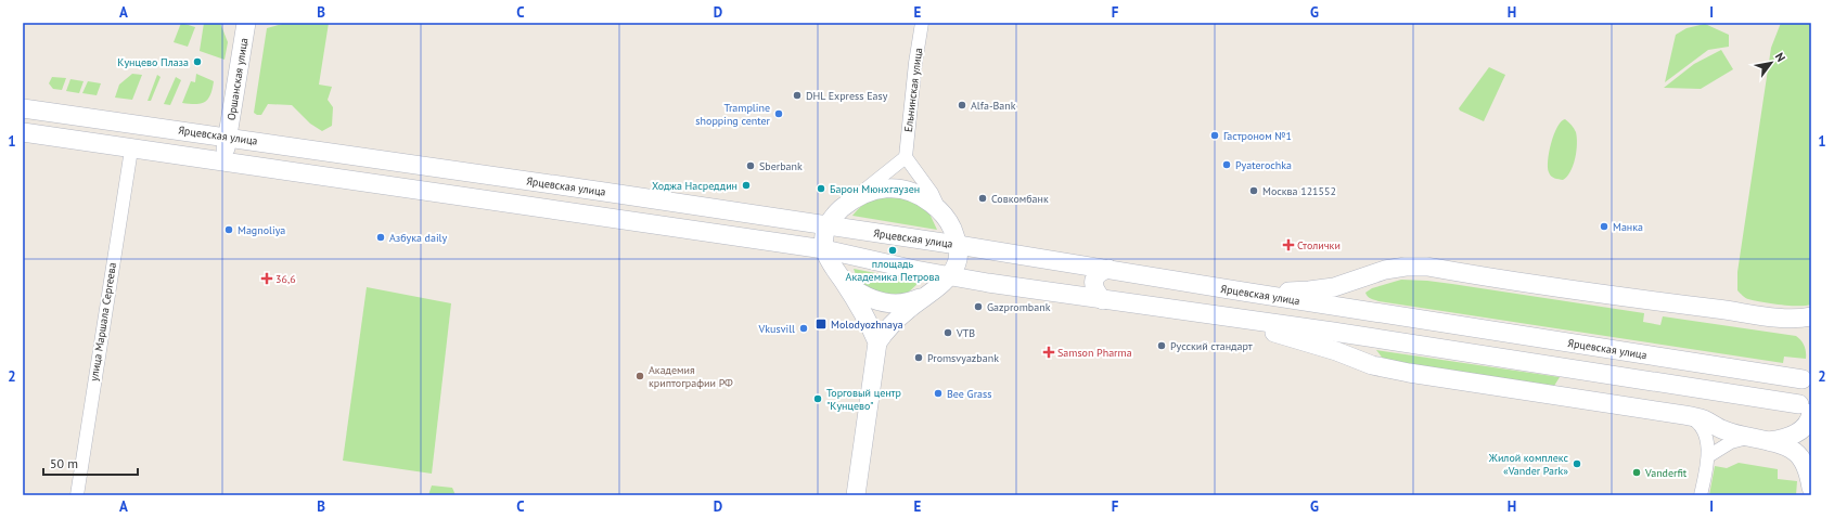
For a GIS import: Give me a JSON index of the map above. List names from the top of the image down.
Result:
{
  "streets": {
    "main road": ["Оршанская улица", "Ярцевская улица"],
    "street": ["Ельнинская улица", "улица Маршала Сергеева"]
  },
  "crossings": [
    ["Оршанская улица", "Ярцевская улица"]
  ],
  "places": {
    "other": [
      "Кунцево Плаза",
      "DHL Express Easy",
      "Alfa-Bank",
      "Trampline shopping center",
      "Гастроном №1",
      "Pyaterochka",
      "Sberbank",
      "Ходжа Насреддин",
      "Барон Мюнхгаузен",
      "Москва 121552",
      "Совкомбанк",
      "Манка",
      "Magnoliya",
      "Азбука daily",
      "площадь Академика Петрова",
      "Gazprombank",
      "Vkusvill",
      "VTB",
      "Русский стандарт",
      "Promsvyazbank",
      "Академия криптографии РФ",
      "Bee Grass",
      "Торговый центр \"Кунцево\"",
      "Жилой комплекс «Vander Park»",
      "Vanderfit"
    ],
    "health": ["Столички", "36,6", "Samson Pharma"],
    "transit": ["Molodyozhnaya"]
  },
  "scale_bar": "50 m",
  "north": "top right",
  "grid": {
    "columns": [
      "A",
      "B",
      "C",
      "D",
      "E",
      "F",
      "G",
      "H",
      "I"
    ],
    "rows": ["1", "2"]
  }
}
